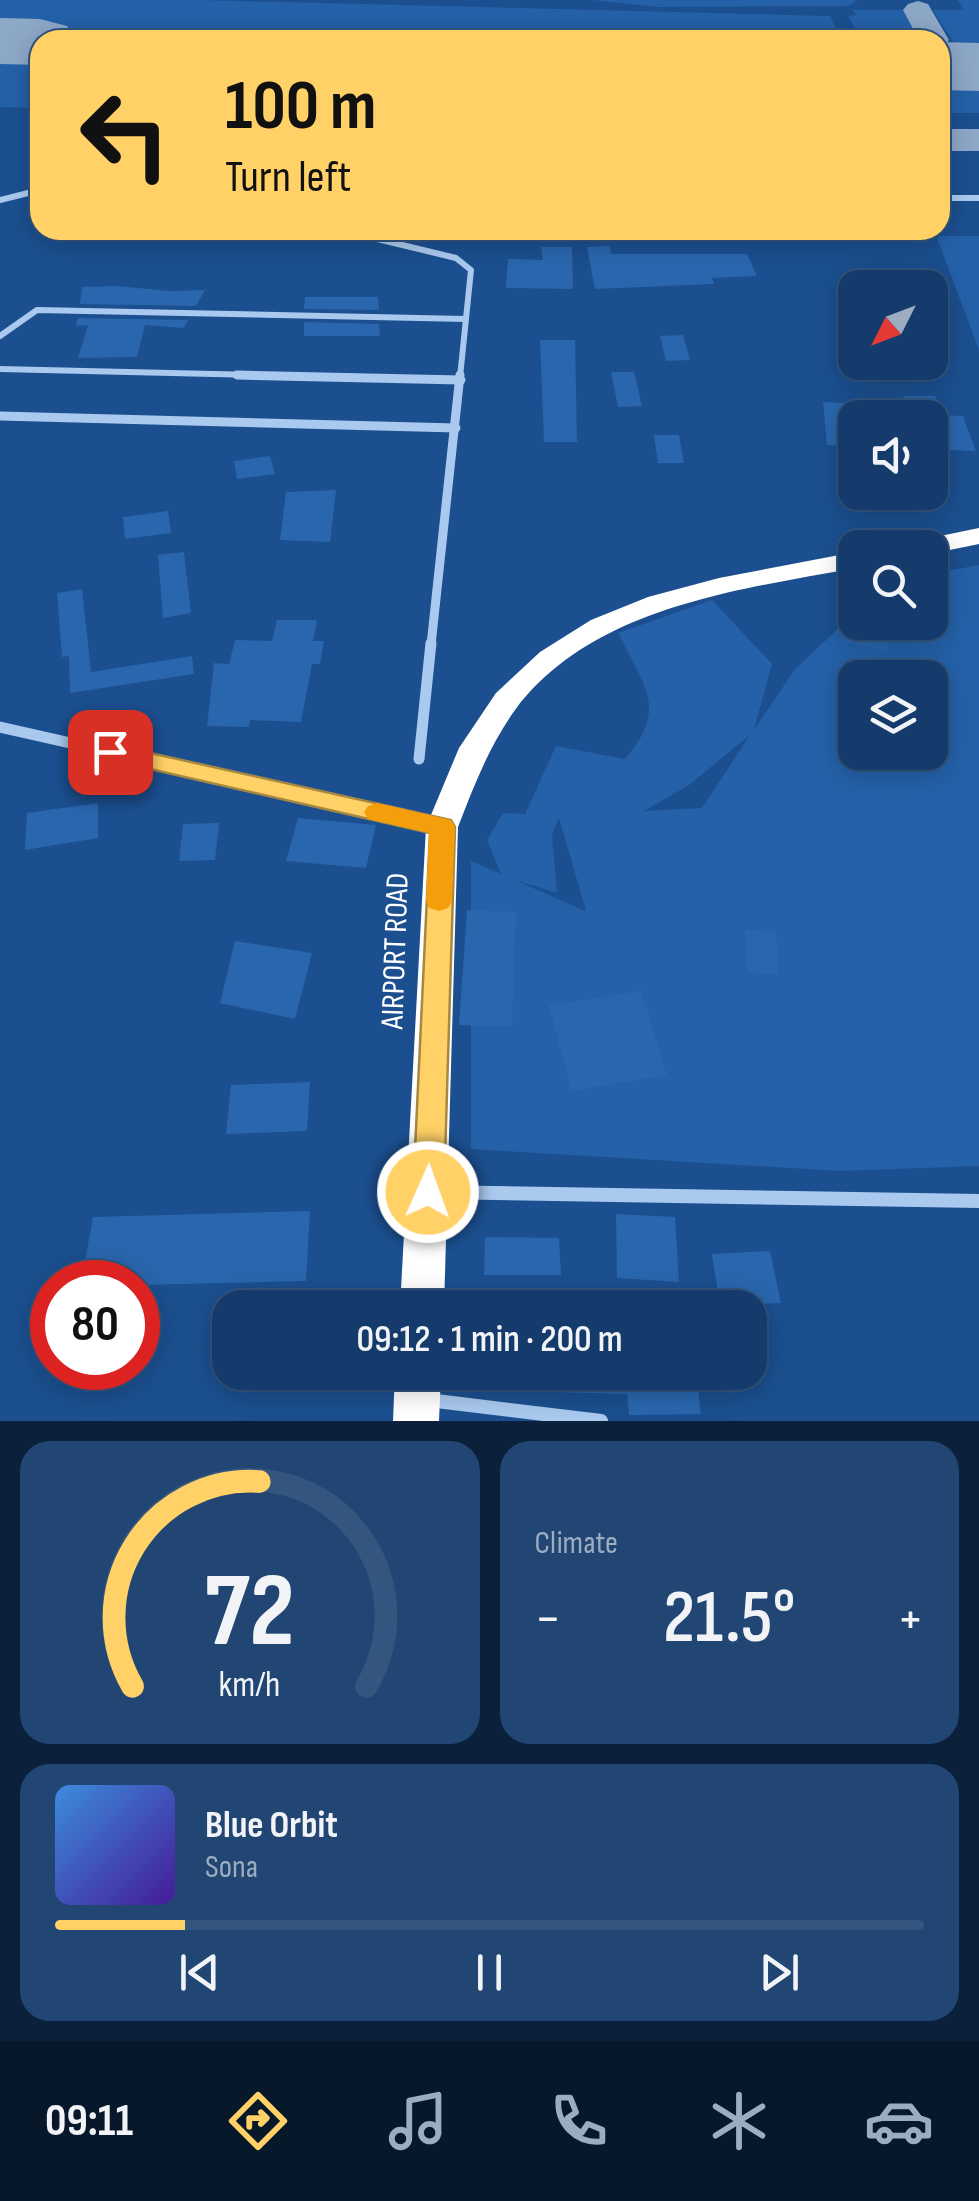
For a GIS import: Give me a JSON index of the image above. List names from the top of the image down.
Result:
{
  "streets": {
    "highway": ["AIRPORT ROAD"]
  },
  "north": "bottom left",
  "page": {
    "turn": ["100 m", "Turn left"],
    "limit": "80",
    "trip": "09:12 · 1 min · 200 m",
    "tile": "Climate",
    "heat": ["−", "21.5°", "+"],
    "song": ["Blue Orbit", "Sona"],
    "tabs": "09:11",
    "gauge": ["72", "km/h"]
  }
}
